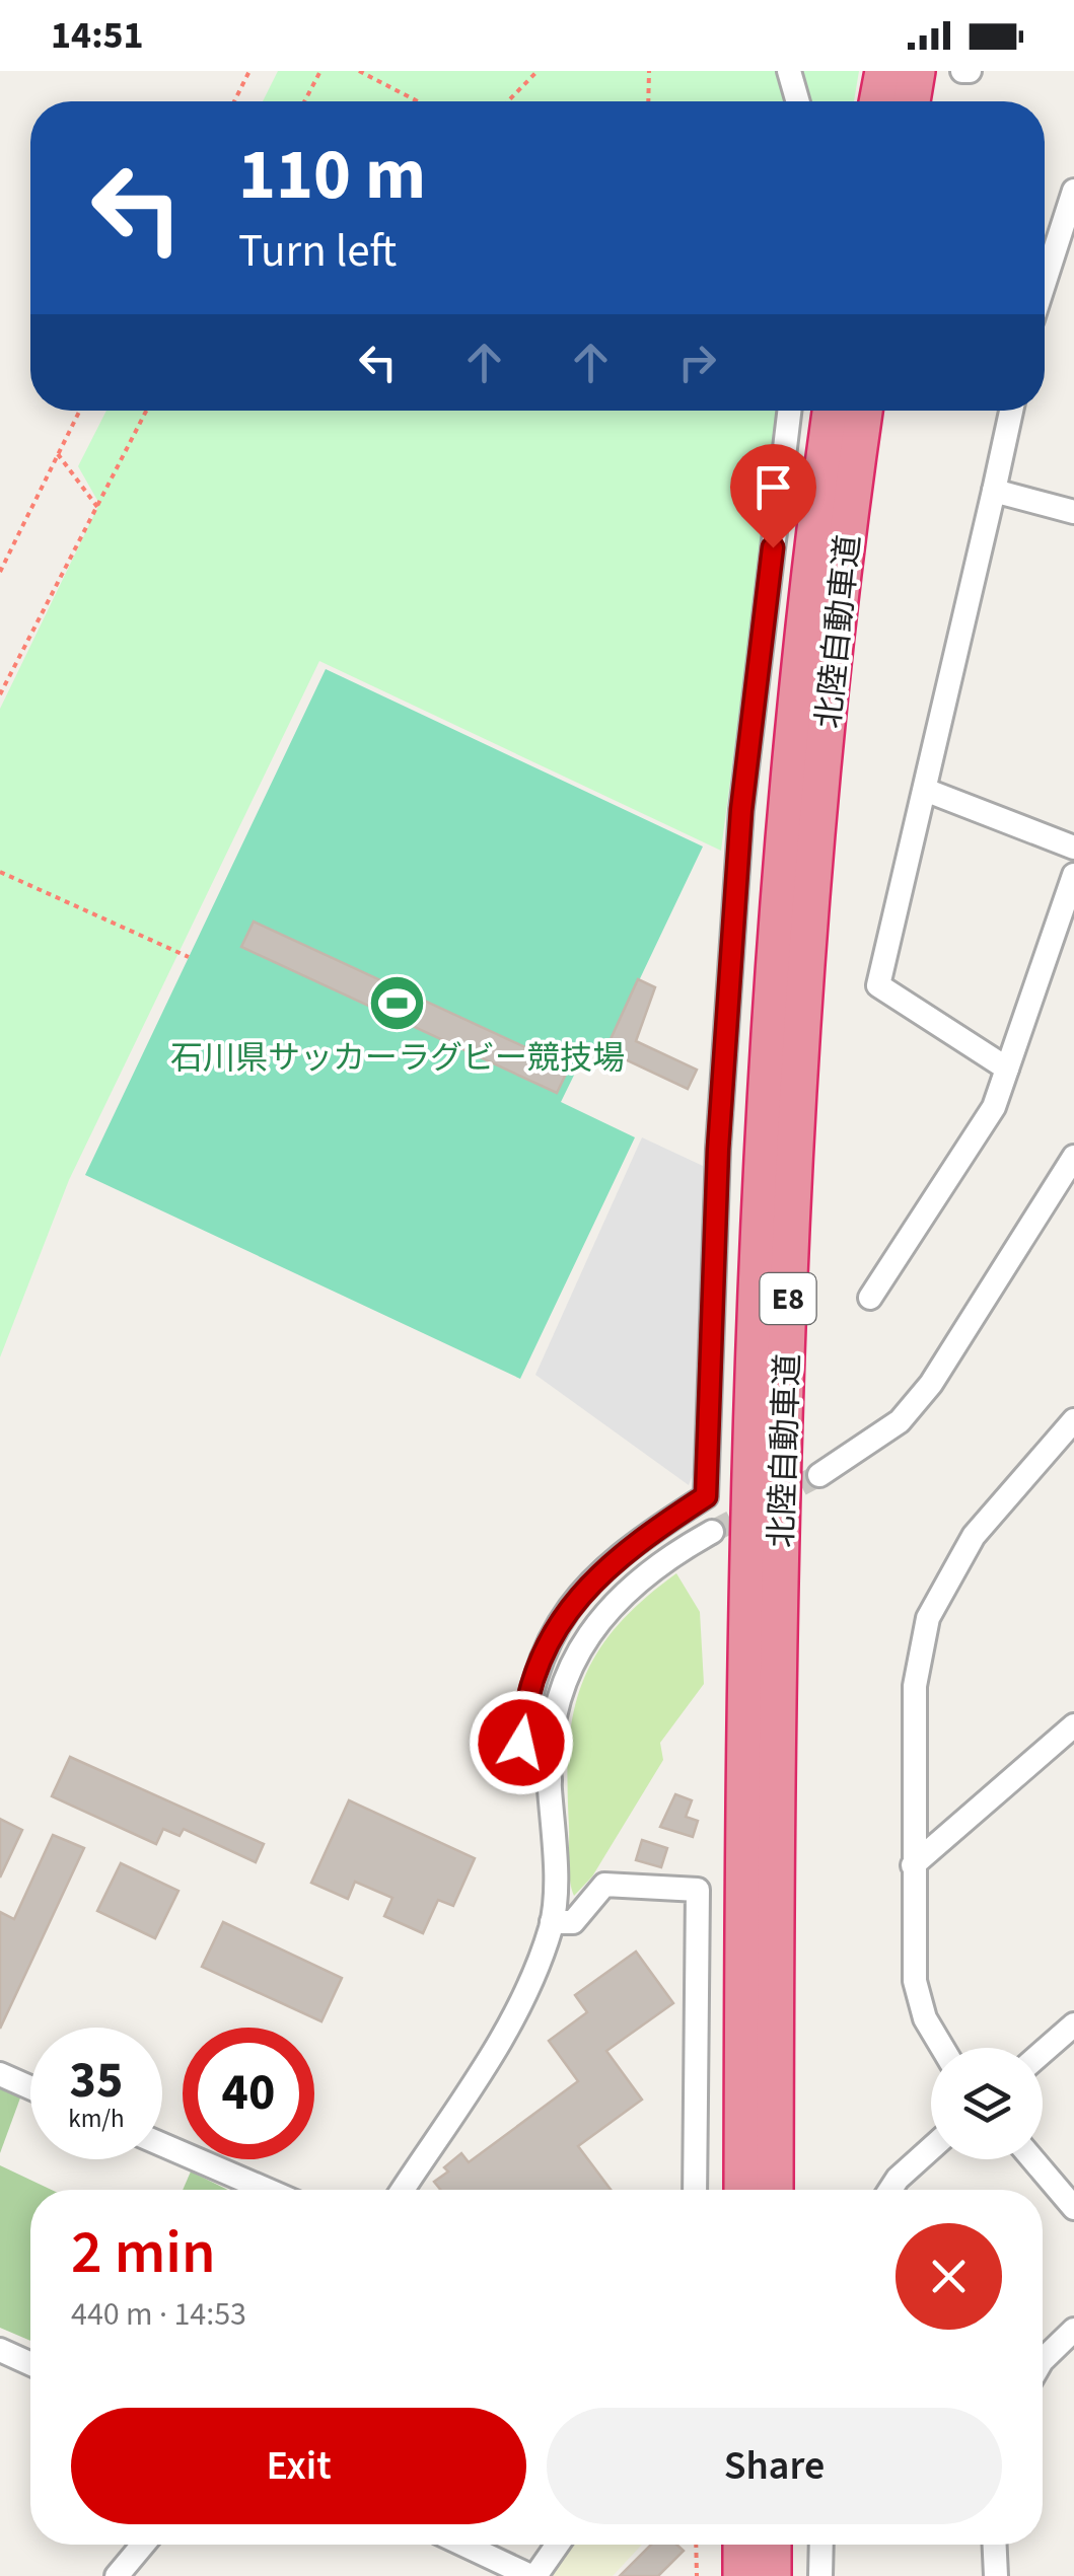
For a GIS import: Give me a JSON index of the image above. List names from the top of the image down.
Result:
{
  "streets": {
    "highway": ["北陸自動車道", "E8"]
  },
  "places": {
    "sports": ["石川県サッカーラグビー競技場"]
  },
  "page": {
    "status": "14:51",
    "turn": ["110 m", "Turn left"],
    "speed": "35 km/h",
    "limit": "40",
    "heading": ["2 min", "440 m · 14:53"],
    "buttons": ["Exit", "Share"]
  }
}
